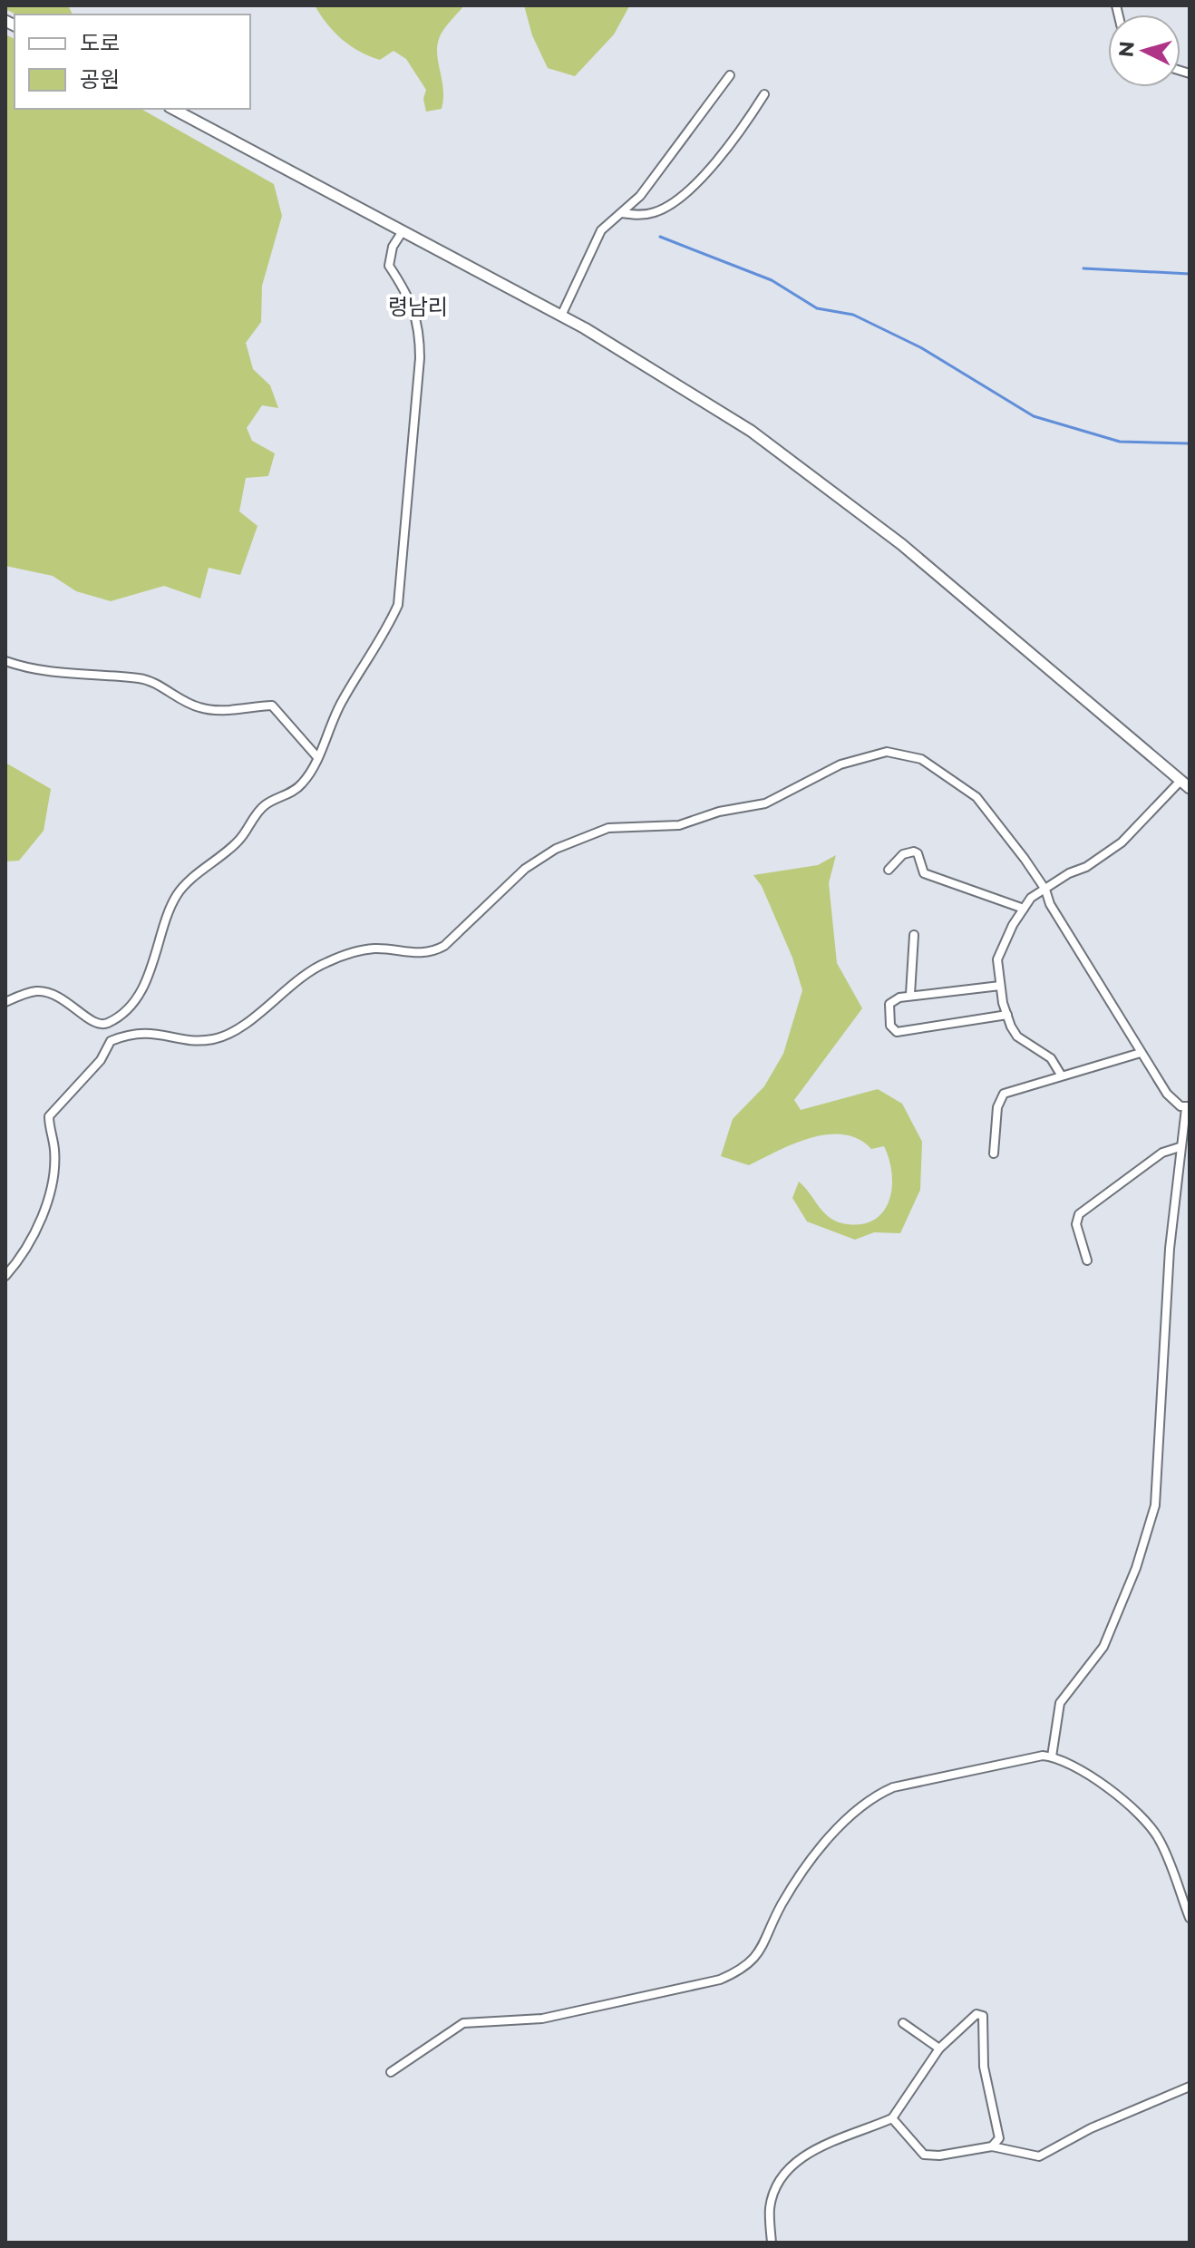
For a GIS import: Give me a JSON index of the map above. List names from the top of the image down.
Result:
{
  "districts": ["령남리"],
  "legend": ["도로", "공원"],
  "north": "left"
}
